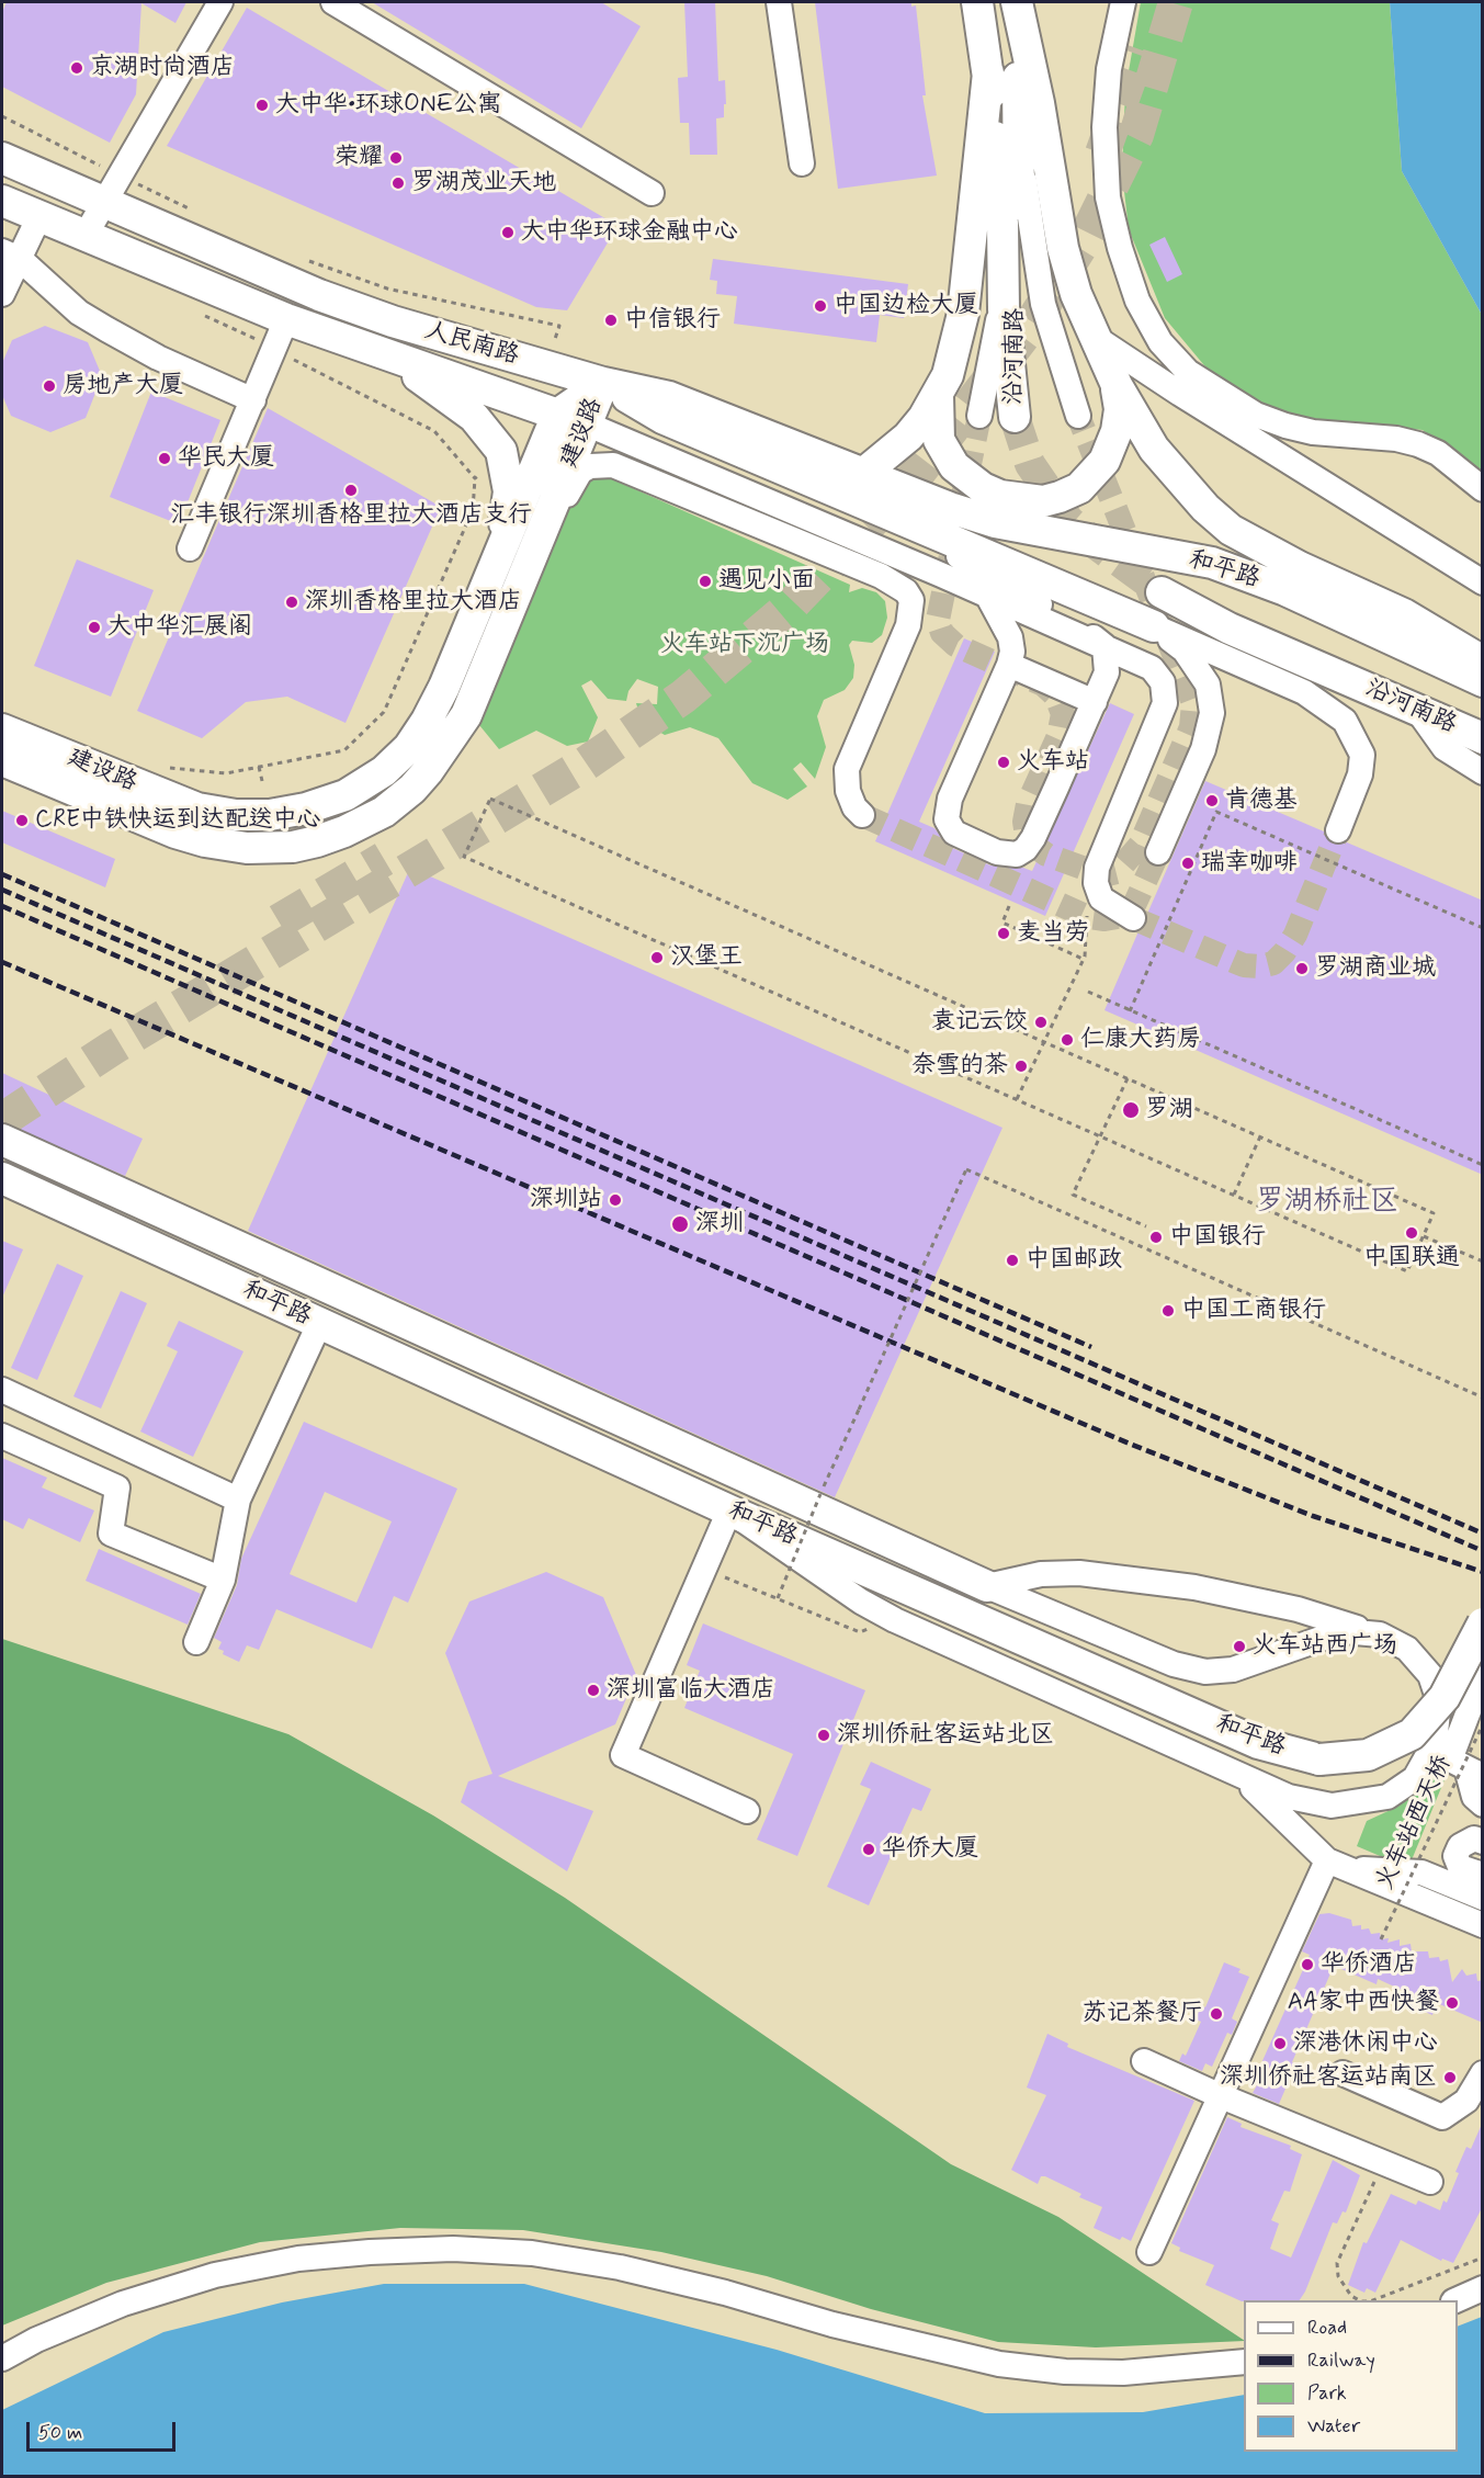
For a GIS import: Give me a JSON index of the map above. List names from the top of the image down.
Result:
{
  "streets": {
    "main road": [
      "人民南路",
      "沿河南路",
      "建设路",
      "和平路"
    ],
    "path": ["火车站西天桥"]
  },
  "crossings": [
    ["人民南路", "建设路"],
    ["人民南路", "和平路"]
  ],
  "districts": ["罗湖桥社区"],
  "parks": ["火车站下沉广场"],
  "places": [
    "京湖时尚酒店",
    "大中华•环球ONE公寓",
    "荣耀",
    "罗湖茂业天地",
    "大中华环球金融中心",
    "中国边检大厦",
    "中信银行",
    "房地产大厦",
    "华民大厦",
    "汇丰银行深圳香格里拉大酒店支行",
    "遇见小面",
    "深圳香格里拉大酒店",
    "大中华汇展阁",
    "火车站",
    "肯德基",
    "CRE中铁快运到达配送中心",
    "瑞幸咖啡",
    "麦当劳",
    "汉堡王",
    "罗湖商业城",
    "袁记云饺",
    "仁康大药房",
    "奈雪的茶",
    "罗湖",
    "深圳站",
    "深圳",
    "中国联通",
    "中国银行",
    "中国邮政",
    "中国工商银行",
    "火车站西广场",
    "深圳富临大酒店",
    "深圳侨社客运站北区",
    "华侨大厦",
    "华侨酒店",
    "AA家中西快餐",
    "苏记茶餐厅",
    "深港休闲中心",
    "深圳侨社客运站南区"
  ],
  "legend": [
    "Road",
    "Railway",
    "Park",
    "Water"
  ],
  "scale_bar": "50 m"
}
